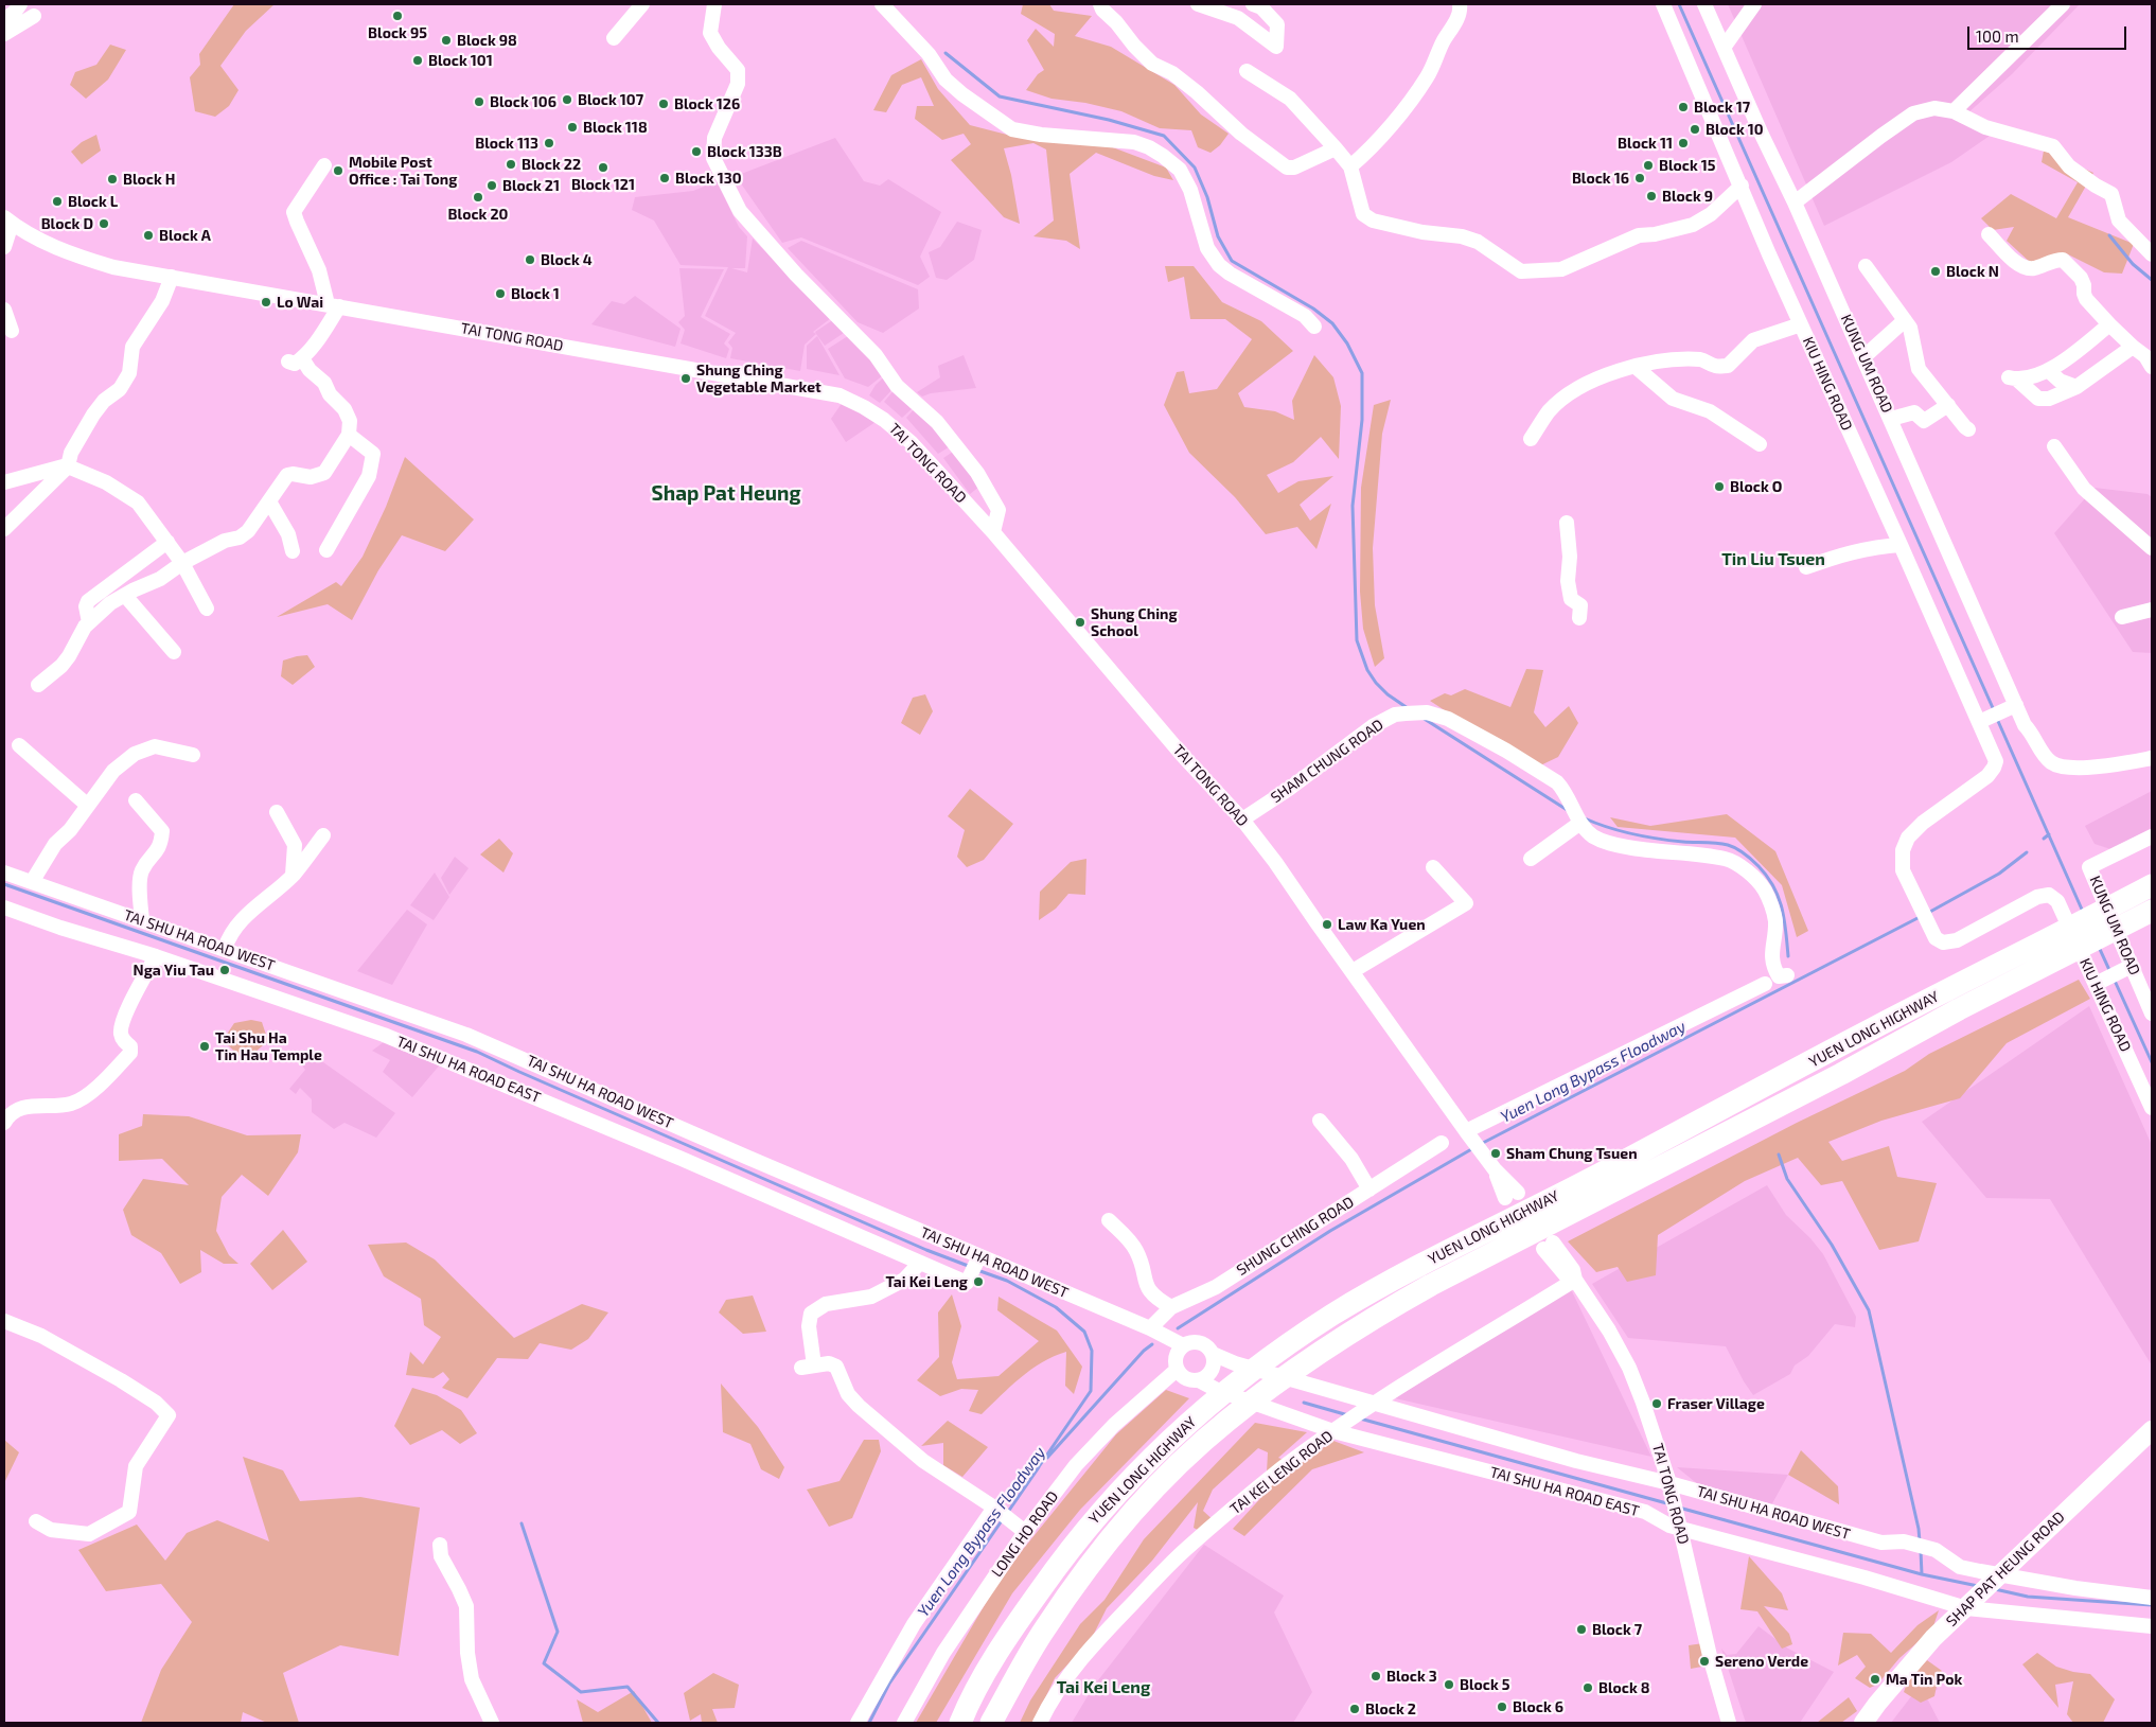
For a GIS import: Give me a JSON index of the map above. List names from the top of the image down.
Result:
{
  "streets": {
    "highway": ["YUEN LONG HIGHWAY"],
    "main road": ["SHAP PAT HEUNG ROAD"],
    "street": [
      "TAI TONG ROAD",
      "KUNG UM ROAD",
      "KIU HING ROAD",
      "SHAM CHUNG ROAD",
      "TAI SHU HA ROAD WEST",
      "TAI SHU HA ROAD EAST",
      "SHUNG CHING ROAD",
      "TAI KEI LENG ROAD",
      "LONG HO ROAD"
    ]
  },
  "crossings": [
    ["TAI TONG ROAD", "SHAM CHUNG ROAD"],
    ["TAI TONG ROAD", "TAI SHU HA ROAD WEST"],
    ["TAI TONG ROAD", "TAI SHU HA ROAD EAST"],
    ["TAI TONG ROAD", "TAI KEI LENG ROAD"],
    ["TAI SHU HA ROAD WEST", "TAI SHU HA ROAD EAST"],
    ["TAI SHU HA ROAD WEST", "SHUNG CHING ROAD"],
    ["TAI SHU HA ROAD WEST", "TAI KEI LENG ROAD"],
    ["TAI SHU HA ROAD WEST", "LONG HO ROAD"],
    ["TAI SHU HA ROAD WEST", "SHAP PAT HEUNG ROAD"],
    ["TAI SHU HA ROAD EAST", "TAI KEI LENG ROAD"],
    ["TAI SHU HA ROAD EAST", "LONG HO ROAD"],
    ["TAI SHU HA ROAD EAST", "SHAP PAT HEUNG ROAD"]
  ],
  "districts": ["Shap Pat Heung", "Tin Liu Tsuen", "Tai Kei Leng"],
  "water": ["Yuen Long Bypass Floodway"],
  "places": [
    "Block 95",
    "Block 98",
    "Block 101",
    "Block 107",
    "Block 106",
    "Block 126",
    "Block 17",
    "Block 118",
    "Block 10",
    "Block 113",
    "Block 11",
    "Block 133B",
    "Block 22",
    "Block 15",
    "Block 121",
    "Mobile Post Office : Tai Tong",
    "Block 130",
    "Block 16",
    "Block H",
    "Block 21",
    "Block 9",
    "Block 20",
    "Block L",
    "Block D",
    "Block A",
    "Block 4",
    "Block N",
    "Block 1",
    "Lo Wai",
    "Shung Ching Vegetable Market",
    "Block O",
    "Shung Ching School",
    "Law Ka Yuen",
    "Nga Yiu Tau",
    "Tai Shu Ha Tin Hau Temple",
    "Sham Chung Tsuen",
    "Tai Kei Leng",
    "Fraser Village",
    "Block 7",
    "Sereno Verde",
    "Block 3",
    "Ma Tin Pok",
    "Block 5",
    "Block 8",
    "Block 6",
    "Block 2"
  ],
  "scale_bar": "100 m"
}
